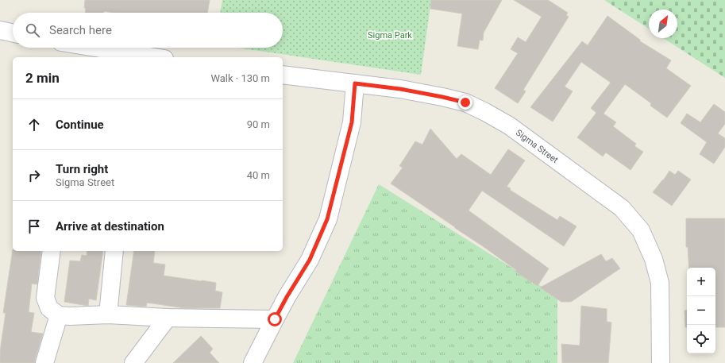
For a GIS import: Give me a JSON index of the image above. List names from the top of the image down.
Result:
{
  "streets": {
    "street": ["Sigma Street"]
  },
  "parks": ["Sigma Park"],
  "north": "top right",
  "page": {
    "search": "Search here",
    "heading": ["2 min", "Walk · 130 m"],
    "list": [
      ["Continue", "90 m"],
      ["Turn right", "Sigma Street", "40 m"],
      "Arrive at destination"
    ],
    "map_buttons": ["+", "−"]
  }
}
